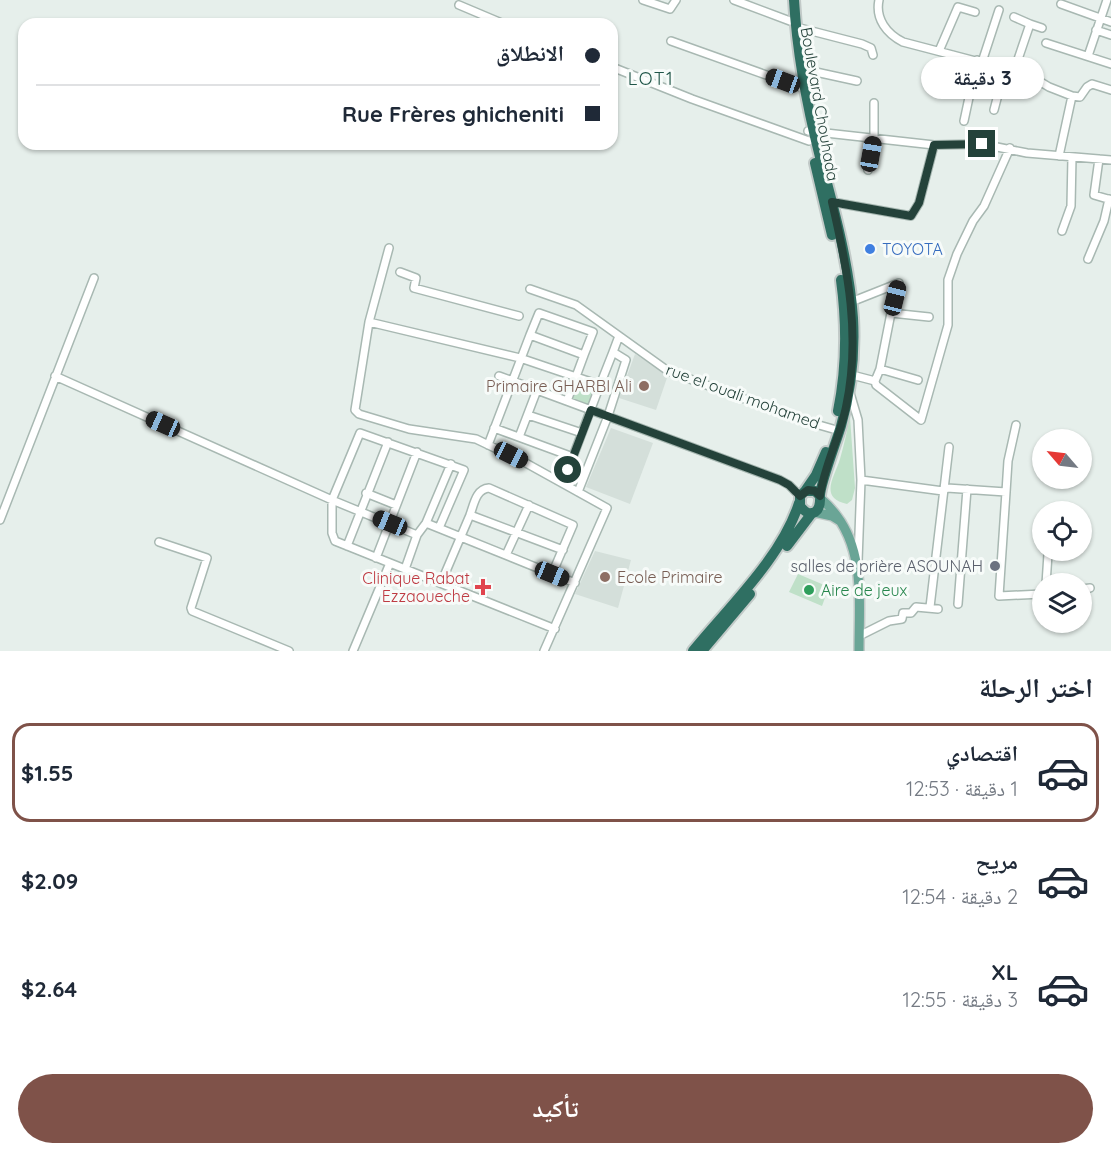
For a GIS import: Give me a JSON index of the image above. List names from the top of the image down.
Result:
{
  "streets": {
    "highway": ["Boulevard Chouhada"],
    "street": ["rue el ouali mohamed"]
  },
  "crossings": [
    ["Boulevard Chouhada", "rue el ouali mohamed"]
  ],
  "districts": ["LOT1"],
  "places": {
    "other": [
      "TOYOTA",
      "Primaire GHARBI Ali",
      "salles de prière ASOUNAH",
      "Ecole Primaire",
      "Aire de jeux"
    ],
    "health": ["Clinique Rabat Ezzaoueche"]
  },
  "north": "top left",
  "page": {
    "banner": ["الانطلاق", "Rue Frères ghicheniti"],
    "bubble": "3 دقيقة",
    "heading": "اختر الرحلة",
    "list": [
      {
        "name": "اقتصادي",
        "note": "1 دقيقة · 12:53",
        "value": "$1.55"
      },
      {
        "name": "مريح",
        "note": "2 دقيقة · 12:54",
        "value": "$2.09"
      },
      {
        "name": "XL",
        "note": "3 دقيقة · 12:55",
        "value": "$2.64"
      }
    ],
    "buttons": "تأكيد"
  }
}
